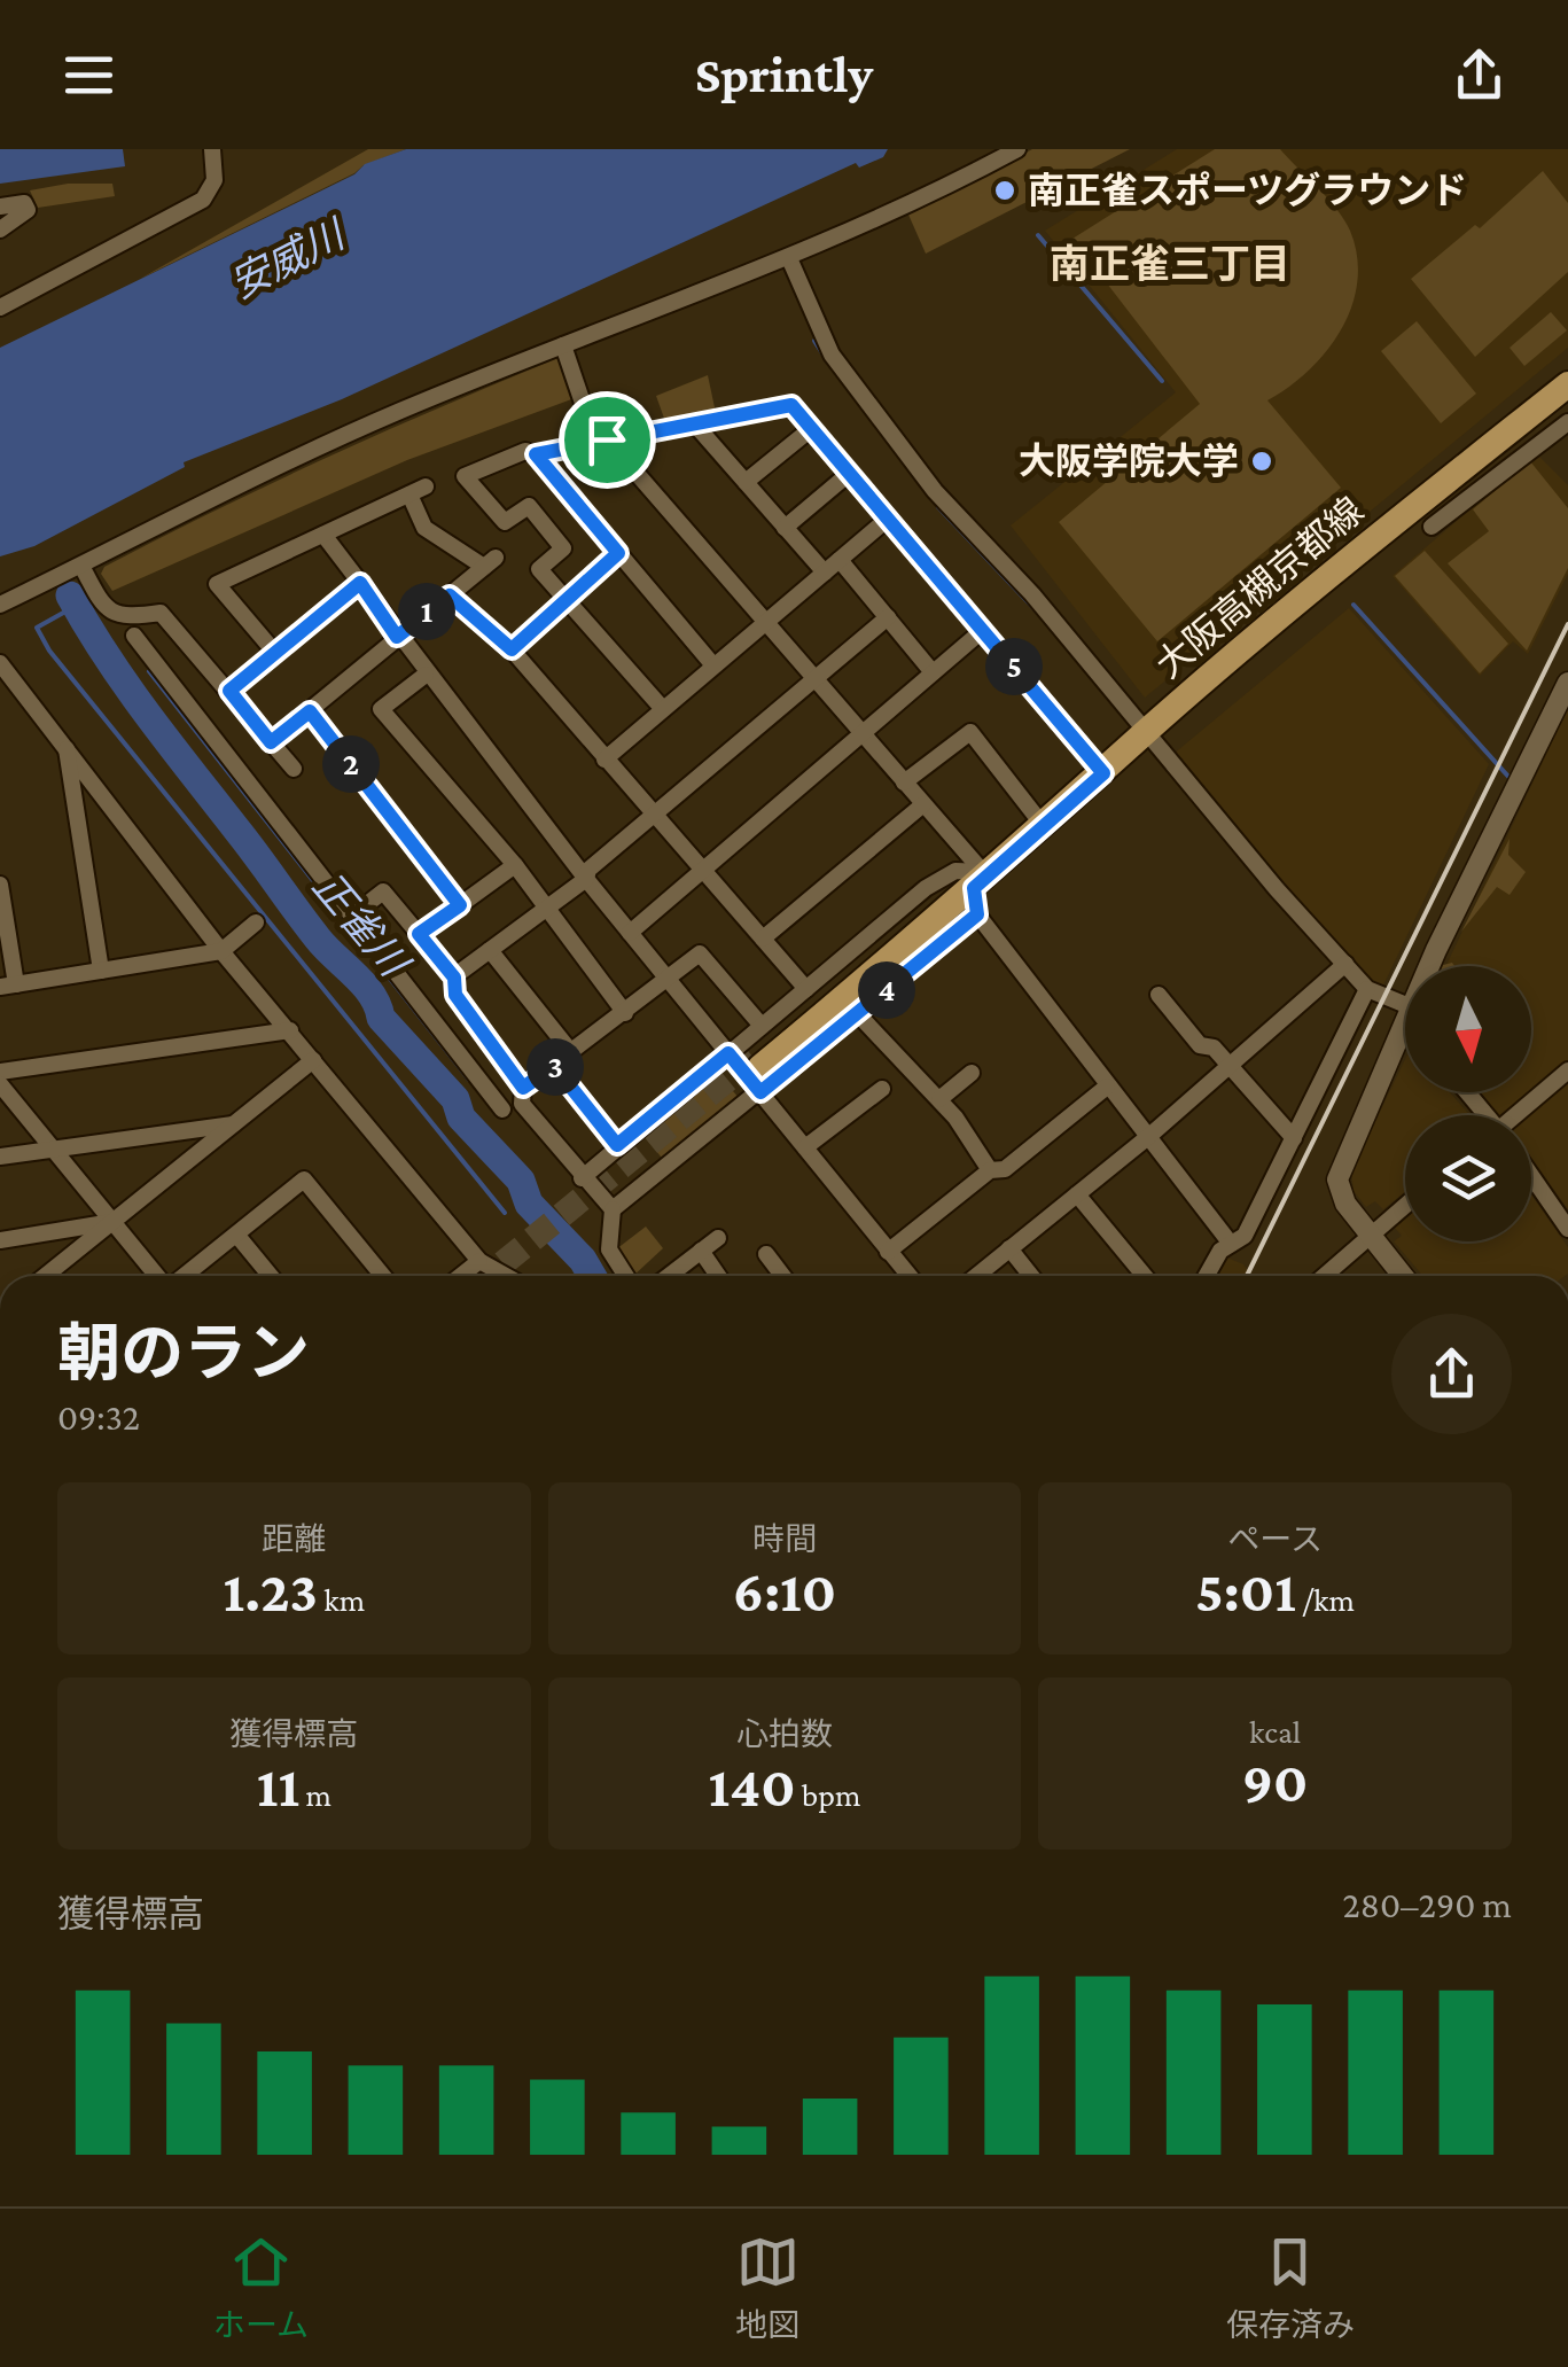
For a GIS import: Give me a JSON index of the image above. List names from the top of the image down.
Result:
{
  "streets": {
    "main road": ["大阪高槻京都線"]
  },
  "districts": ["南正雀三丁目"],
  "water": ["安威川", "正雀川"],
  "places": ["南正雀スポーツグラウンド", "大阪学院大学"],
  "north": "bottom",
  "page": {
    "header": "Sprintly",
    "pins": [
      "1",
      "5",
      "2",
      "4",
      "3"
    ],
    "heading": ["朝のラン", "09:32"],
    "stats": [
      ["距離", "1.23 km"],
      ["時間", "6:10"],
      ["ペース", "5:01 /km"],
      ["獲得標高", "11 m"],
      ["心拍数", "140 bpm"],
      ["kcal", "90"]
    ],
    "chart": ["獲得標高", "280–290 m"],
    "tabs": ["ホーム", "地図", "保存済み"]
  }
}
